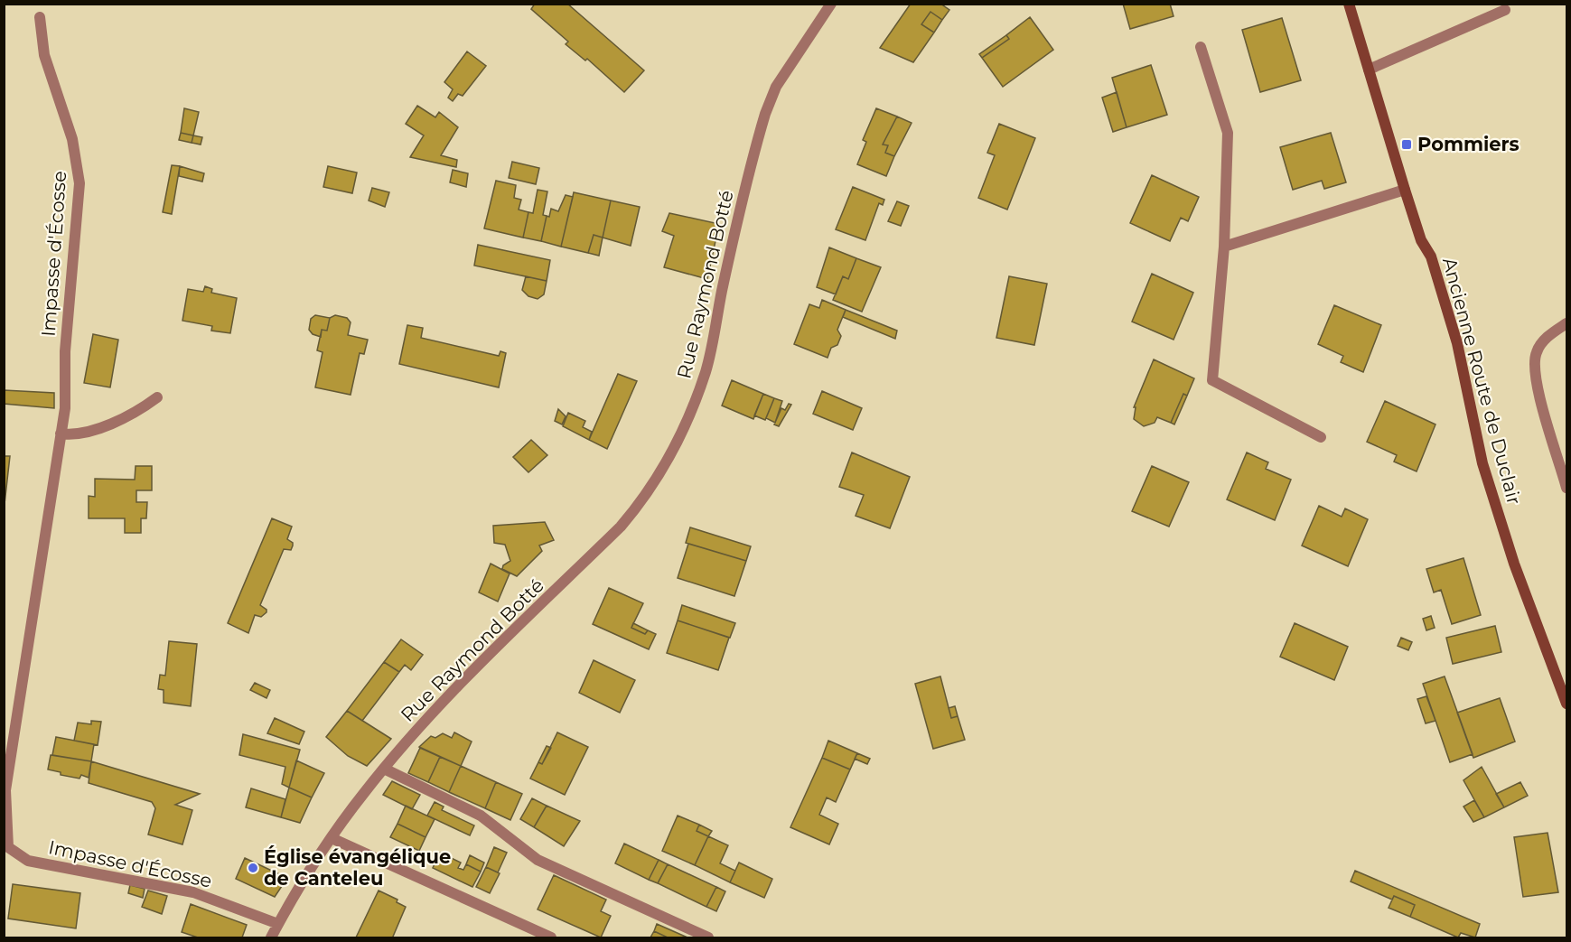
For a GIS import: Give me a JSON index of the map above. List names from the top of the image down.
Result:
{
  "streets": {
    "street": ["Impasse d'Écosse", "Rue Raymond Botté", "Ancienne Route de Duclair"]
  },
  "crossings": [
    ["Impasse d'Écosse", "Rue Raymond Botté"]
  ],
  "places": {
    "transit": ["Pommiers"],
    "other": ["Église évangélique de Canteleu"]
  }
}
